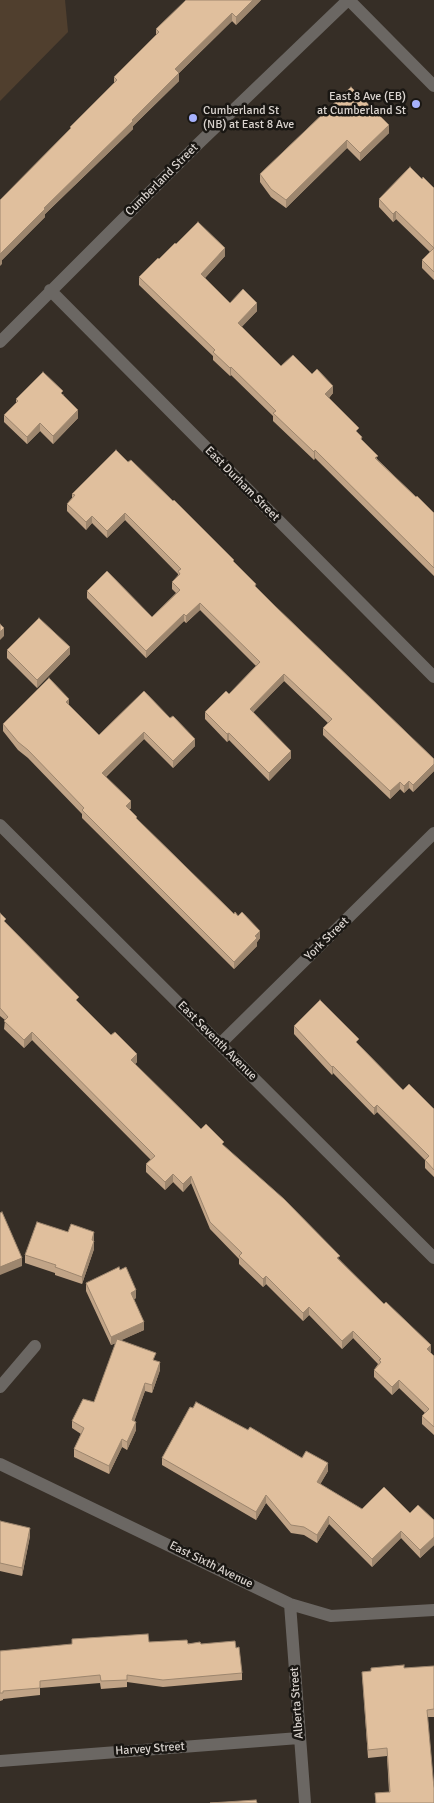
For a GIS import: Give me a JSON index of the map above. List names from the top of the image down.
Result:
{
  "streets": {
    "street": [
      "Cumberland Street",
      "East Durham Street",
      "York Street",
      "East Seventh Avenue",
      "East Sixth Avenue",
      "Alberta Street",
      "Harvey Street"
    ]
  },
  "crossings": [
    ["Cumberland Street", "East Durham Street"],
    ["York Street", "East Seventh Avenue"],
    ["East Sixth Avenue", "Alberta Street"],
    ["Alberta Street", "Harvey Street"]
  ],
  "places": ["East 8 Ave (EB) at Cumberland St", "Cumberland St (NB) at East 8 Ave"]
}
